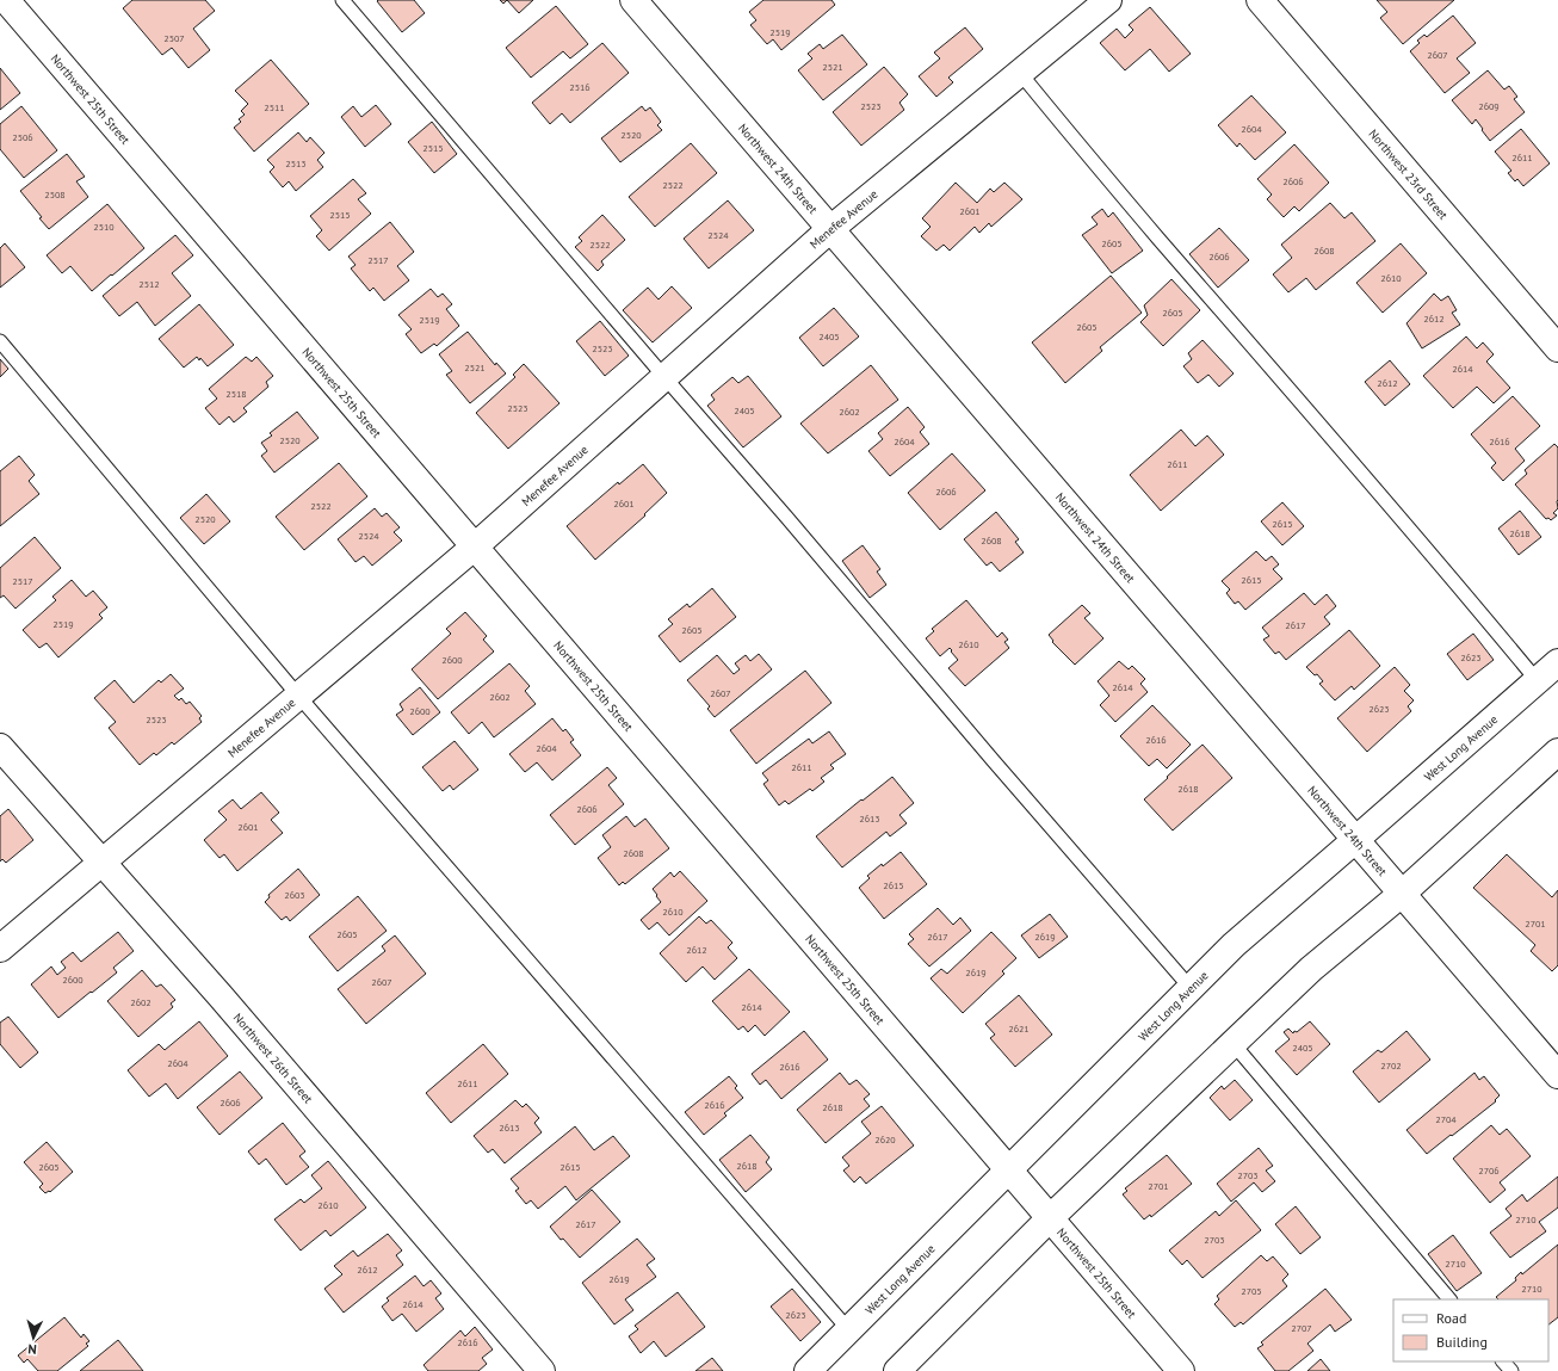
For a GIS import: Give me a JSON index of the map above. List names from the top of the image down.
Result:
{
  "streets": {
    "street": [
      "Northwest 25th Street",
      "Northwest 24th Street",
      "Northwest 23rd Street",
      "Menefee Avenue",
      "West Long Avenue",
      "Northwest 26th Street"
    ]
  },
  "crossings": [
    ["Northwest 25th Street", "Menefee Avenue"],
    ["Northwest 25th Street", "West Long Avenue"],
    ["Northwest 24th Street", "Menefee Avenue"],
    ["Northwest 24th Street", "West Long Avenue"],
    ["Menefee Avenue", "Northwest 26th Street"]
  ],
  "house_numbers": [
    "2519",
    "2507",
    "2607",
    "2521",
    "2516",
    "2523",
    "2609",
    "2511",
    "2604",
    "2520",
    "2506",
    "2515",
    "2611",
    "2513",
    "2606",
    "2522",
    "2508",
    "2601",
    "2515",
    "2510",
    "2524",
    "2605",
    "2522",
    "2608",
    "2606",
    "2517",
    "2610",
    "2512",
    "2605",
    "2612",
    "2519",
    "2605",
    "2405",
    "2523",
    "2521",
    "2614",
    "2612",
    "2518",
    "2523",
    "2405",
    "2602",
    "2520",
    "2604",
    "2616",
    "2611",
    "2606",
    "2601",
    "2522",
    "2520",
    "2615",
    "2618",
    "2524",
    "2608",
    "2615",
    "2517",
    "2519",
    "2617",
    "2605",
    "2610",
    "2623",
    "2600",
    "2614",
    "2607",
    "2602",
    "2623",
    "2600",
    "2523",
    "2616",
    "2604",
    "2611",
    "2618",
    "2606",
    "2613",
    "2601",
    "2608",
    "2615",
    "2603",
    "2610",
    "2701",
    "2605",
    "2617",
    "2619",
    "2612",
    "2619",
    "2600",
    "2607",
    "2602",
    "2614",
    "2621",
    "2405",
    "2604",
    "2702",
    "2616",
    "2611",
    "2606",
    "2616",
    "2618",
    "2704",
    "2613",
    "2620",
    "2618",
    "2605",
    "2615",
    "2706",
    "2703",
    "2701",
    "2610",
    "2710",
    "2617",
    "2703",
    "2710",
    "2612",
    "2619",
    "2710",
    "2705",
    "2614",
    "2623",
    "2707",
    "2616"
  ],
  "legend": ["Road", "Building"],
  "north": "bottom"
}
